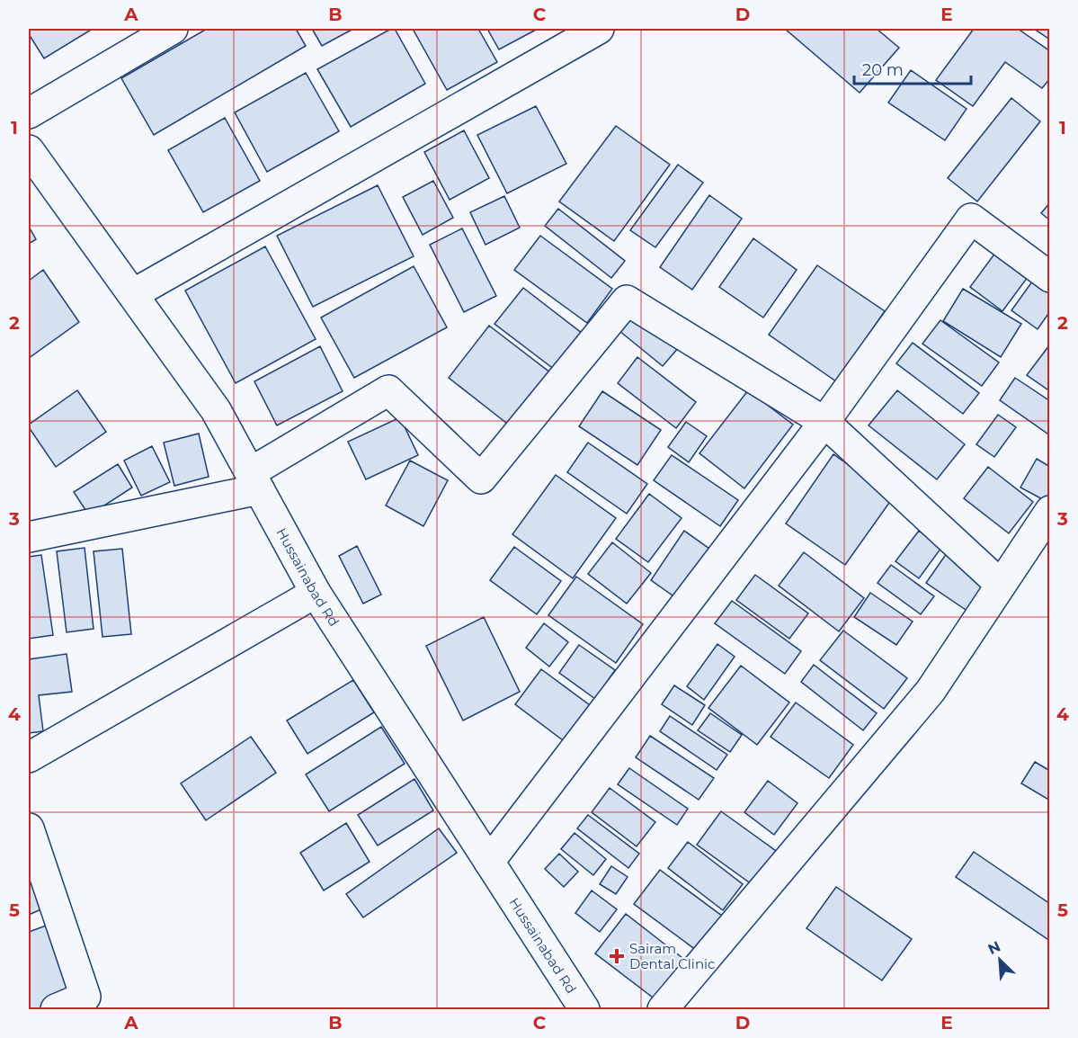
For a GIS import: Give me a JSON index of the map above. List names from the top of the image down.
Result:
{
  "streets": {
    "street": ["Hussainabad Rd"]
  },
  "places": {
    "health": ["Sairam Dental Clinic"]
  },
  "scale_bar": "20 m",
  "north": "top left",
  "grid": {
    "columns": [
      "A",
      "B",
      "C",
      "D",
      "E"
    ],
    "rows": [
      "1",
      "2",
      "3",
      "4",
      "5"
    ]
  }
}
